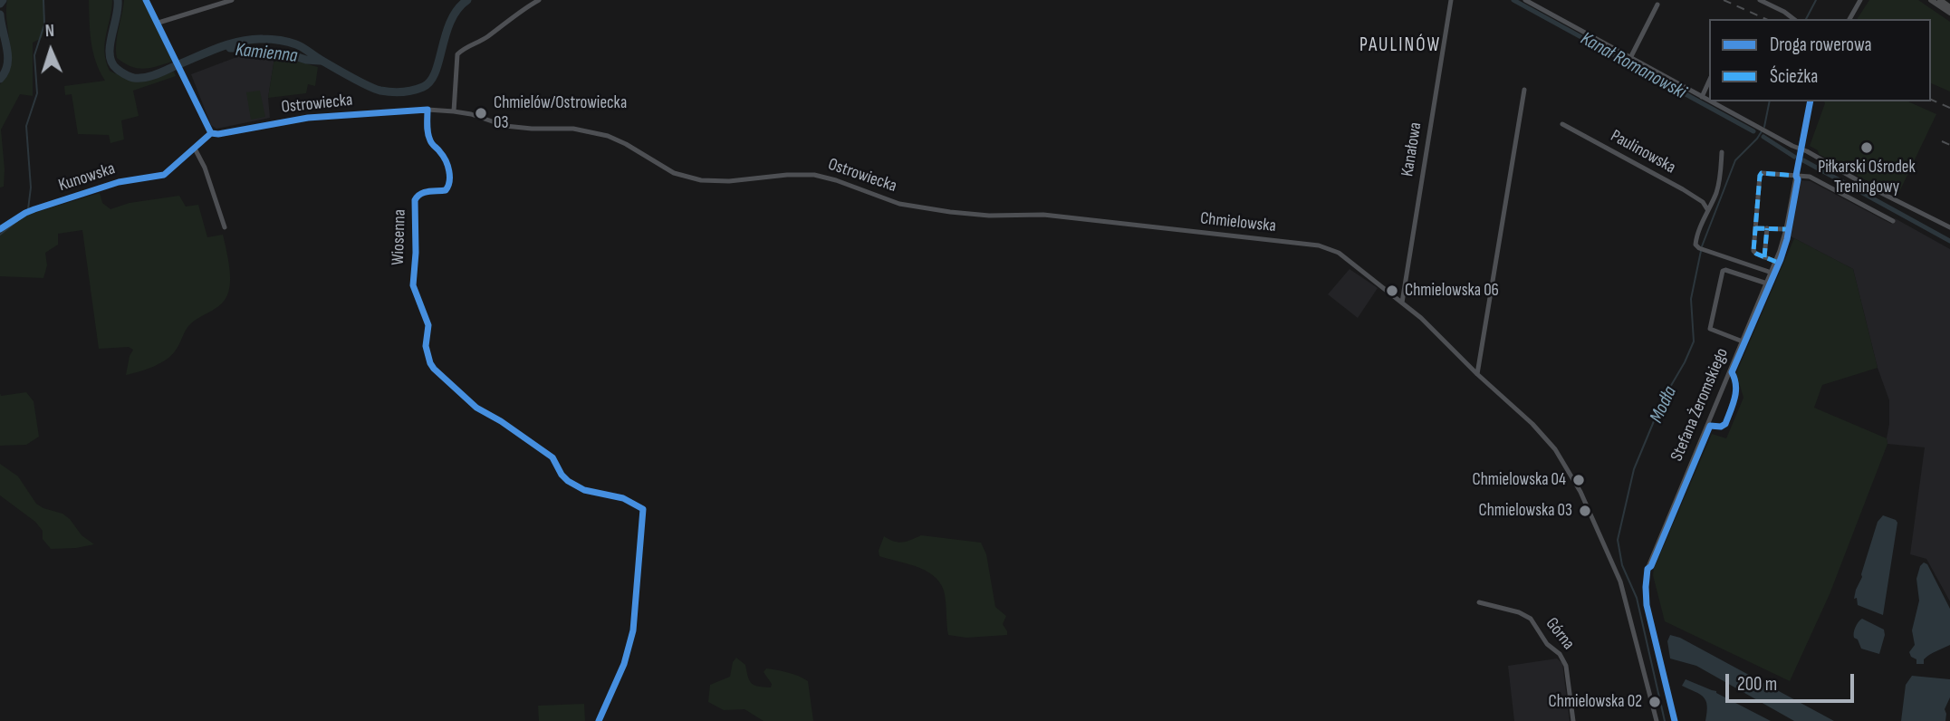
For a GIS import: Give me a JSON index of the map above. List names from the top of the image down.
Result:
{
  "streets": {
    "street": [
      "Ostrowiecka",
      "Kanałowa",
      "Paulinowska",
      "Kunowska",
      "Chmielowska",
      "Wiosenna",
      "Stefana Żeromskiego",
      "Górna"
    ]
  },
  "crossings": [
    ["Ostrowiecka", "Kunowska"],
    ["Ostrowiecka", "Chmielowska"],
    ["Ostrowiecka", "Wiosenna"],
    ["Kanałowa", "Chmielowska"]
  ],
  "districts": ["PAULINÓW"],
  "water": ["Kamienna", "Kanał Romanowski", "Modła"],
  "places": [
    "Chmielów/Ostrowiecka 03",
    "Piłkarski Ośrodek Treningowy",
    "Chmielowska 06",
    "Chmielowska 04",
    "Chmielowska 03",
    "Chmielowska 02"
  ],
  "legend": ["Droga rowerowa", "Ścieżka"],
  "scale_bar": "200 m",
  "north": "top"
}
